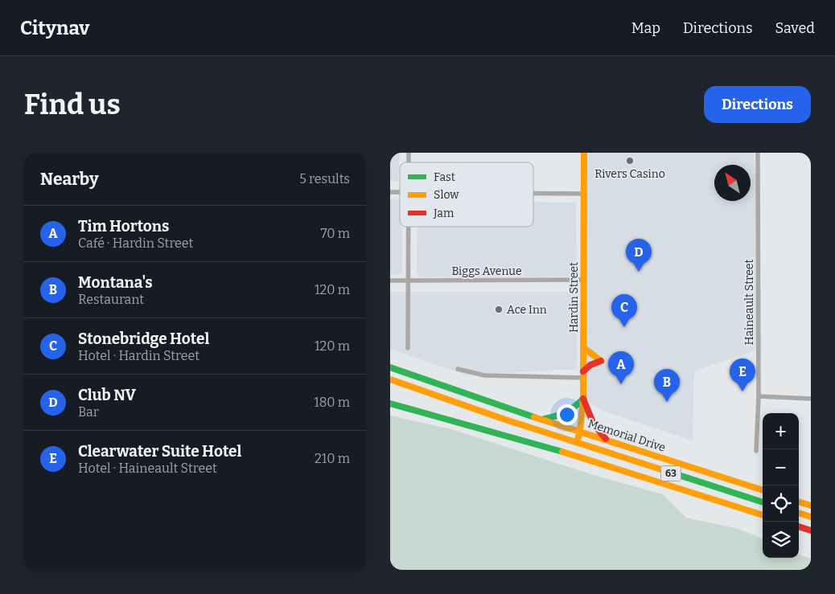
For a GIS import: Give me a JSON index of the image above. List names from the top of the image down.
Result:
{
  "streets": {
    "main road": ["Hardin Street", "Memorial Drive", "63"],
    "street": ["Biggs Avenue", "Haineault Street"]
  },
  "crossings": [
    ["Biggs Avenue", "Hardin Street"],
    ["Hardin Street", "Memorial Drive"]
  ],
  "places": ["Rivers Casino", "Ace Inn"],
  "legend": ["Fast", "Slow", "Jam"],
  "north": "top left",
  "page": {
    "header": "Citynav",
    "nav": ["Map", "Directions", "Saved"],
    "buttons": "Directions",
    "title": "Find us",
    "heading": ["Nearby", "5 results"],
    "list": [
      {
        "mark": "A",
        "name": "Tim Hortons",
        "note": "Café · Hardin Street",
        "value": "70 m"
      },
      {
        "mark": "B",
        "name": "Montana's",
        "note": "Restaurant",
        "value": "120 m"
      },
      {
        "mark": "C",
        "name": "Stonebridge Hotel",
        "note": "Hotel · Hardin Street",
        "value": "120 m"
      },
      {
        "mark": "D",
        "name": "Club NV",
        "note": "Bar",
        "value": "180 m"
      },
      {
        "mark": "E",
        "name": "Clearwater Suite Hotel",
        "note": "Hotel · Haineault Street",
        "value": "210 m"
      }
    ],
    "pins": [
      "D",
      "C",
      "A",
      "E",
      "B"
    ],
    "map_buttons": ["+", "−"]
  }
}
